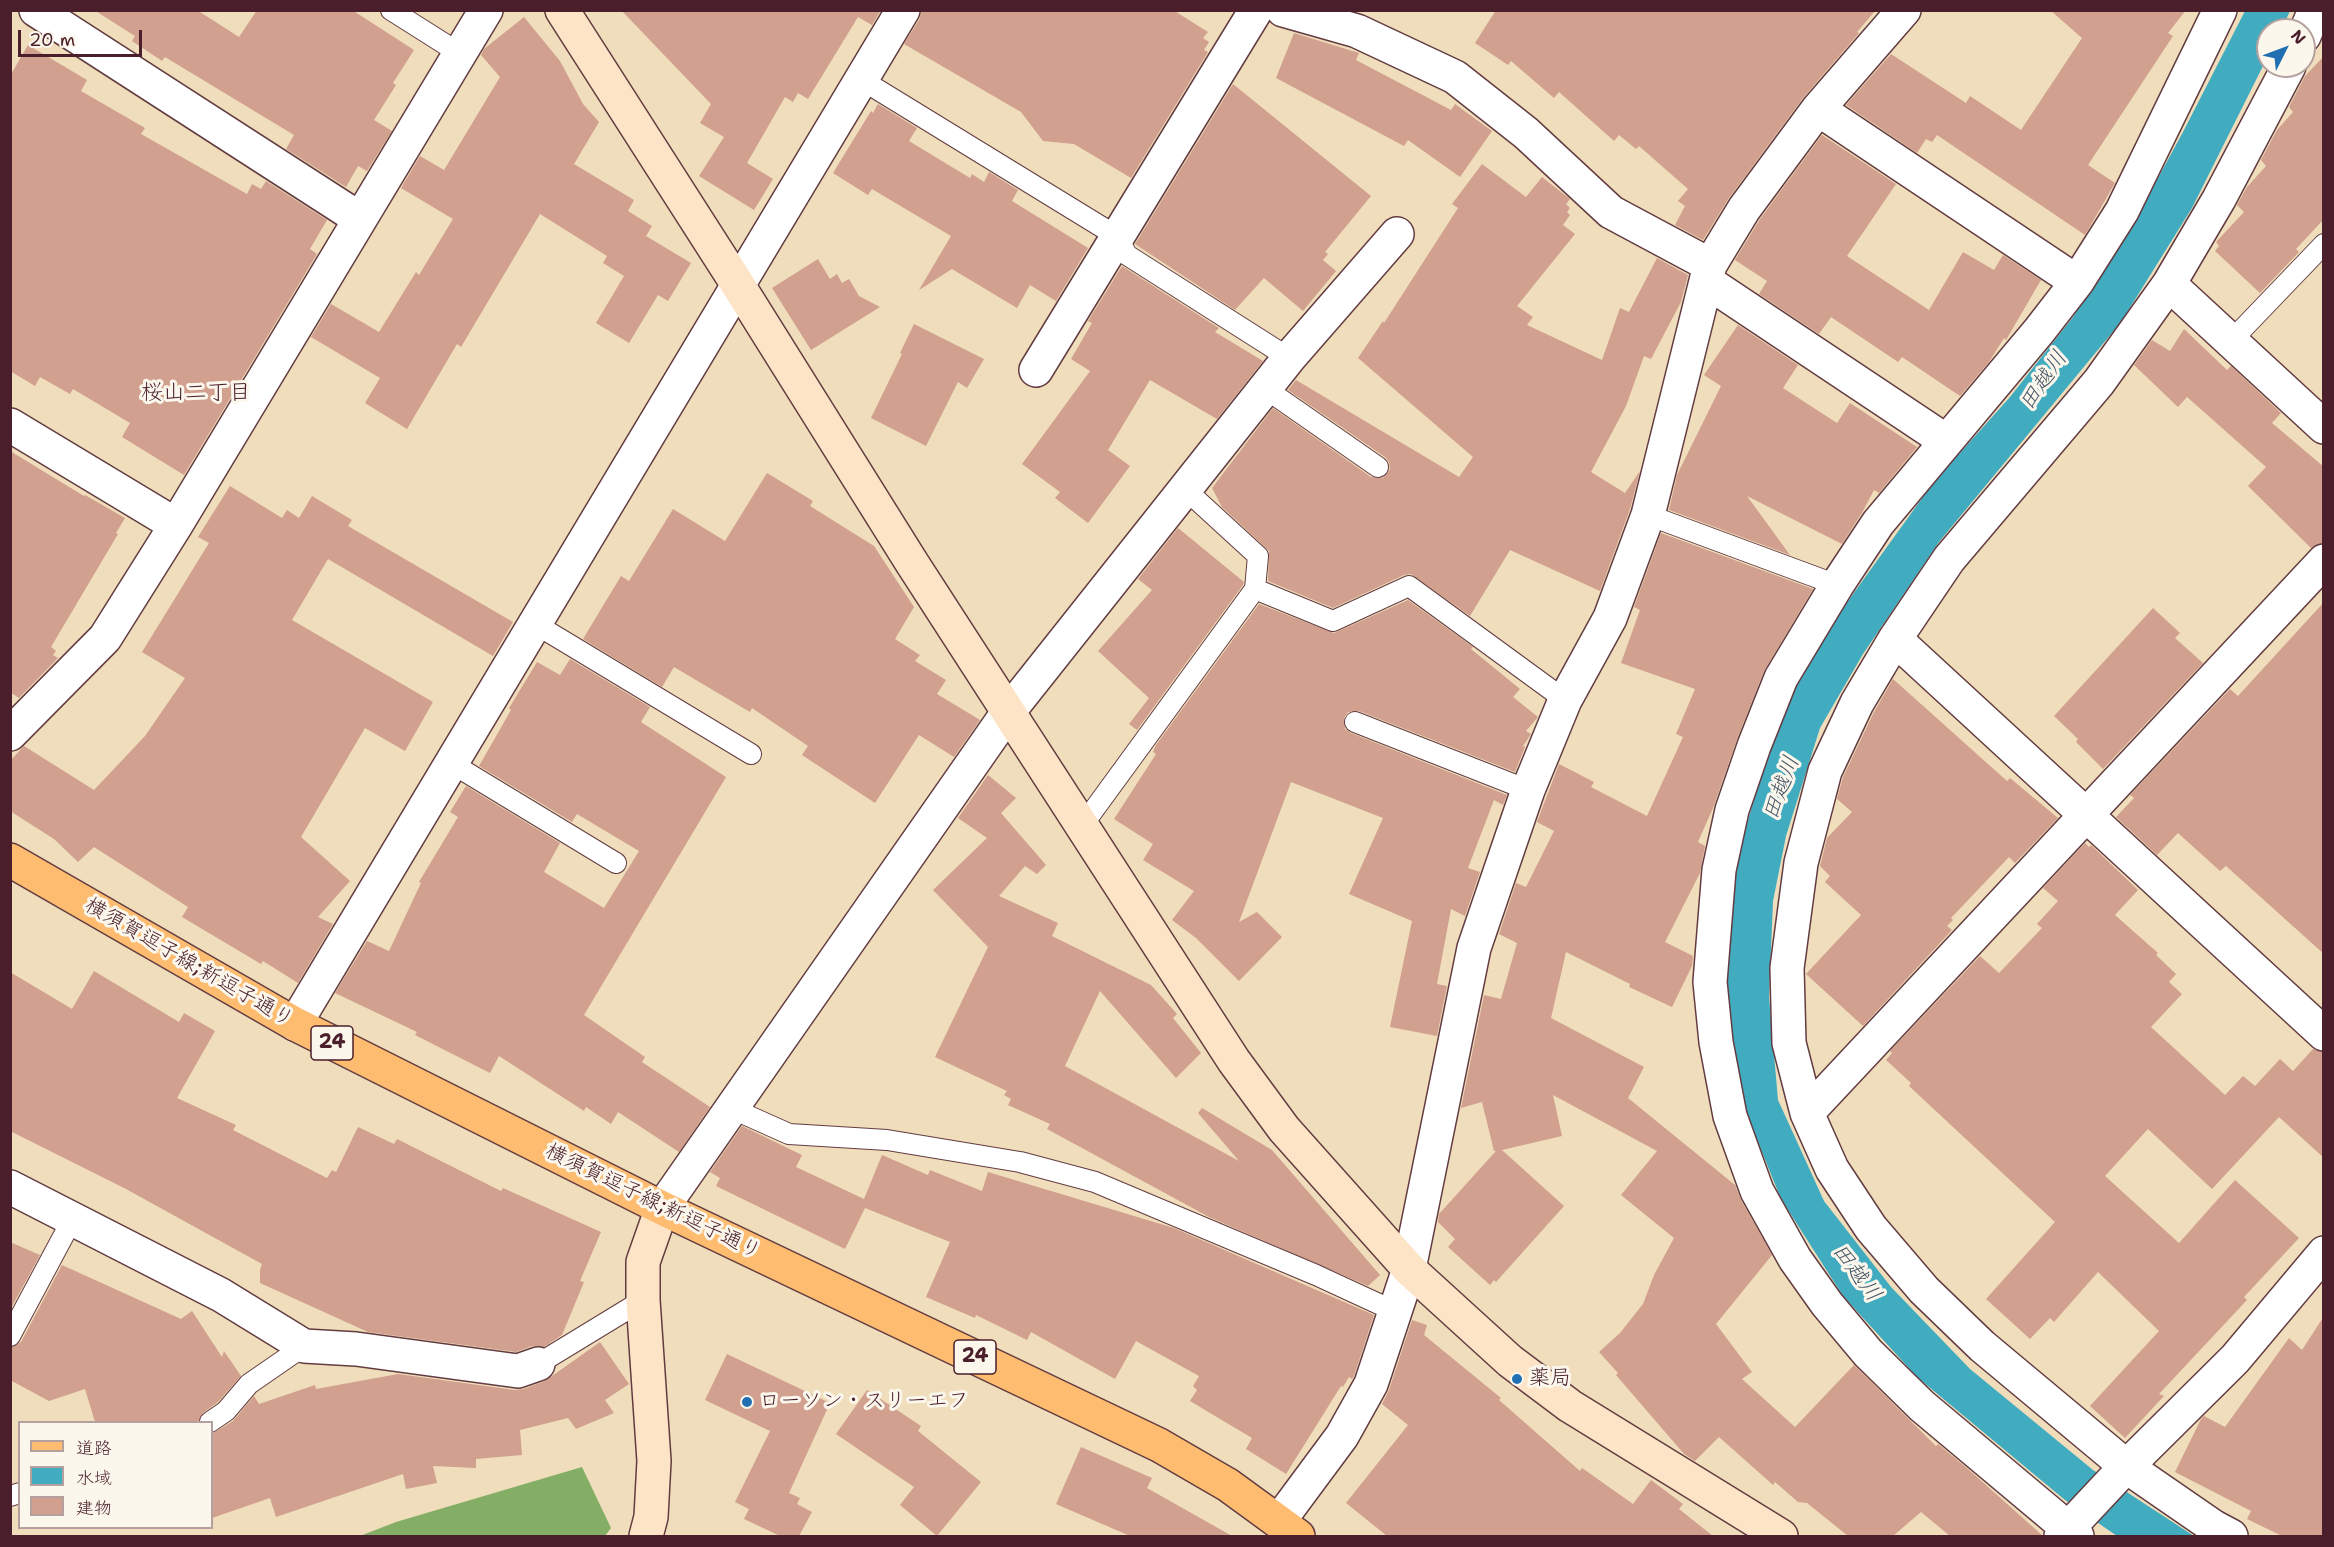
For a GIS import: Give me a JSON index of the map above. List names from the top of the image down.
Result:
{
  "streets": {
    "main road": ["横須賀逗子線;新逗子通り", "24"]
  },
  "districts": ["桜山二丁目"],
  "water": ["田越川"],
  "places": ["薬局", "ローソン・スリーエフ"],
  "legend": ["道路", "水域", "建物"],
  "scale_bar": "20 m",
  "north": "top right"
}
